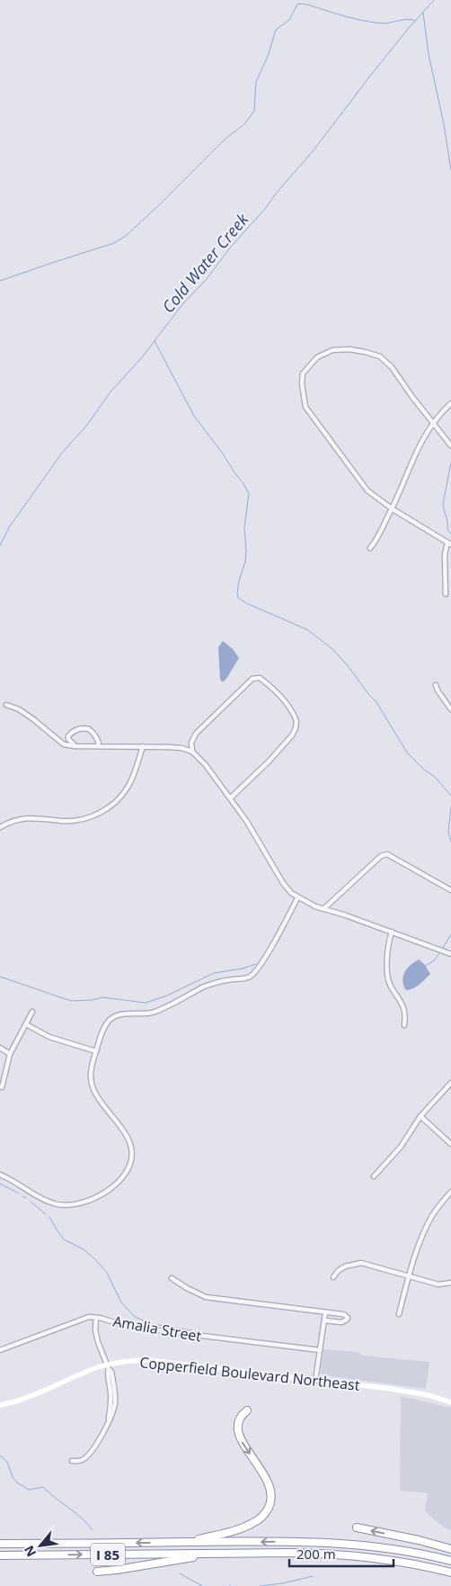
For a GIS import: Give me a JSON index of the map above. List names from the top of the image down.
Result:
{
  "streets": {
    "highway": ["I 85"],
    "main road": ["Copperfield Boulevard Northeast"],
    "street": ["Amalia Street"]
  },
  "water": ["Cold Water Creek"],
  "scale_bar": "200 m",
  "north": "bottom left"
}
